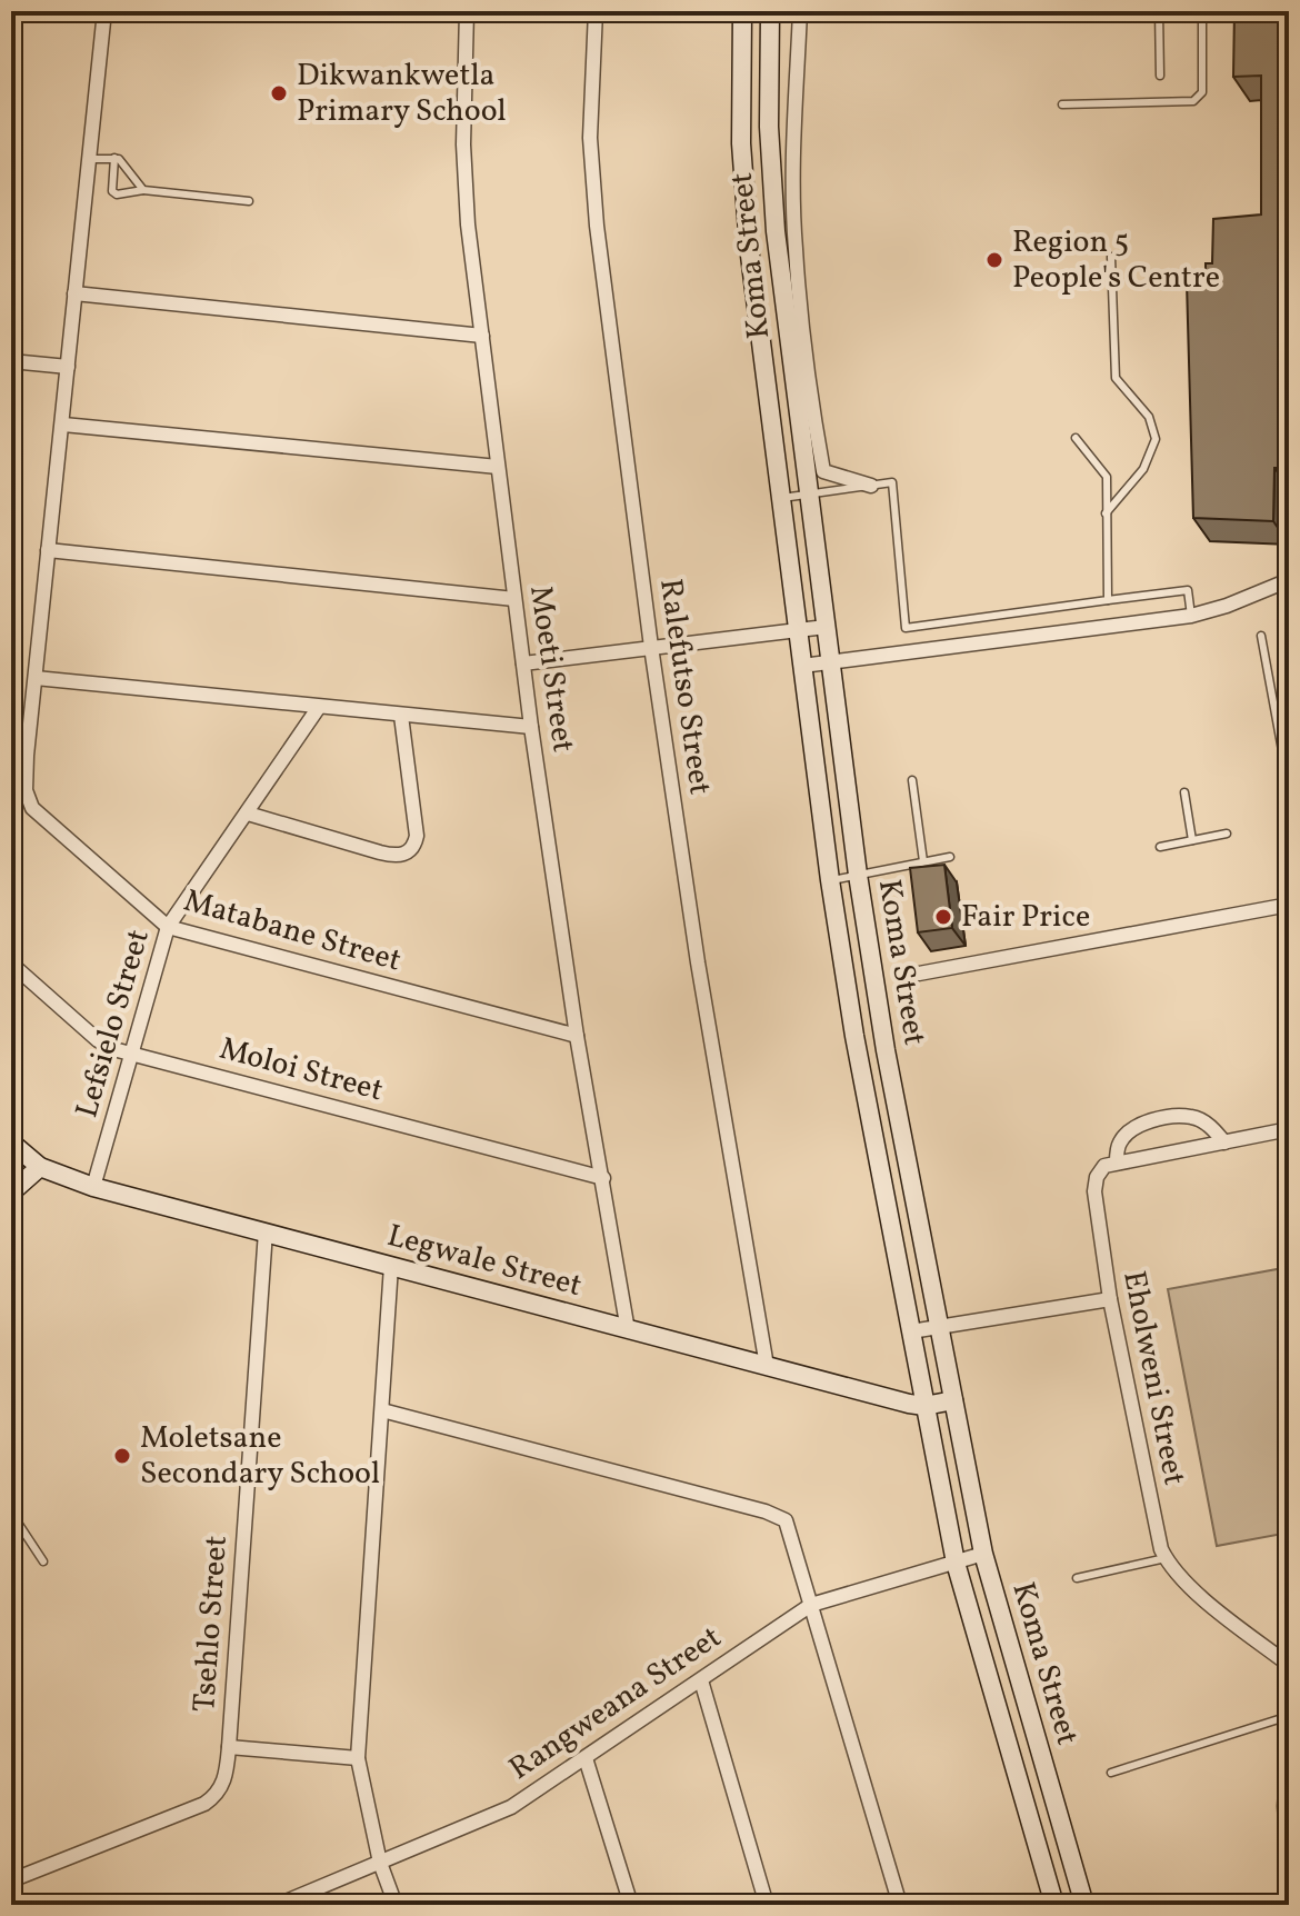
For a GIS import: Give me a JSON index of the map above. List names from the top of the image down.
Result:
{
  "streets": {
    "main road": ["Koma Street", "Legwale Street"],
    "street": [
      "Moeti Street",
      "Ralefutso Street",
      "Matabane Street",
      "Lefsielo Street",
      "Moloi Street",
      "Eholweni Street",
      "Tsehlo Street",
      "Rangweana Street"
    ]
  },
  "crossings": [
    ["Koma Street", "Legwale Street"],
    ["Koma Street", "Rangweana Street"],
    ["Moeti Street", "Matabane Street"],
    ["Moeti Street", "Moloi Street"],
    ["Moeti Street", "Legwale Street"],
    ["Ralefutso Street", "Legwale Street"],
    ["Matabane Street", "Lefsielo Street"],
    ["Lefsielo Street", "Moloi Street"],
    ["Lefsielo Street", "Legwale Street"],
    ["Legwale Street", "Tsehlo Street"]
  ],
  "places": [
    "Dikwankwetla Primary School",
    "Region 5 People's Centre",
    "Fair Price",
    "Moletsane Secondary School"
  ]
}
